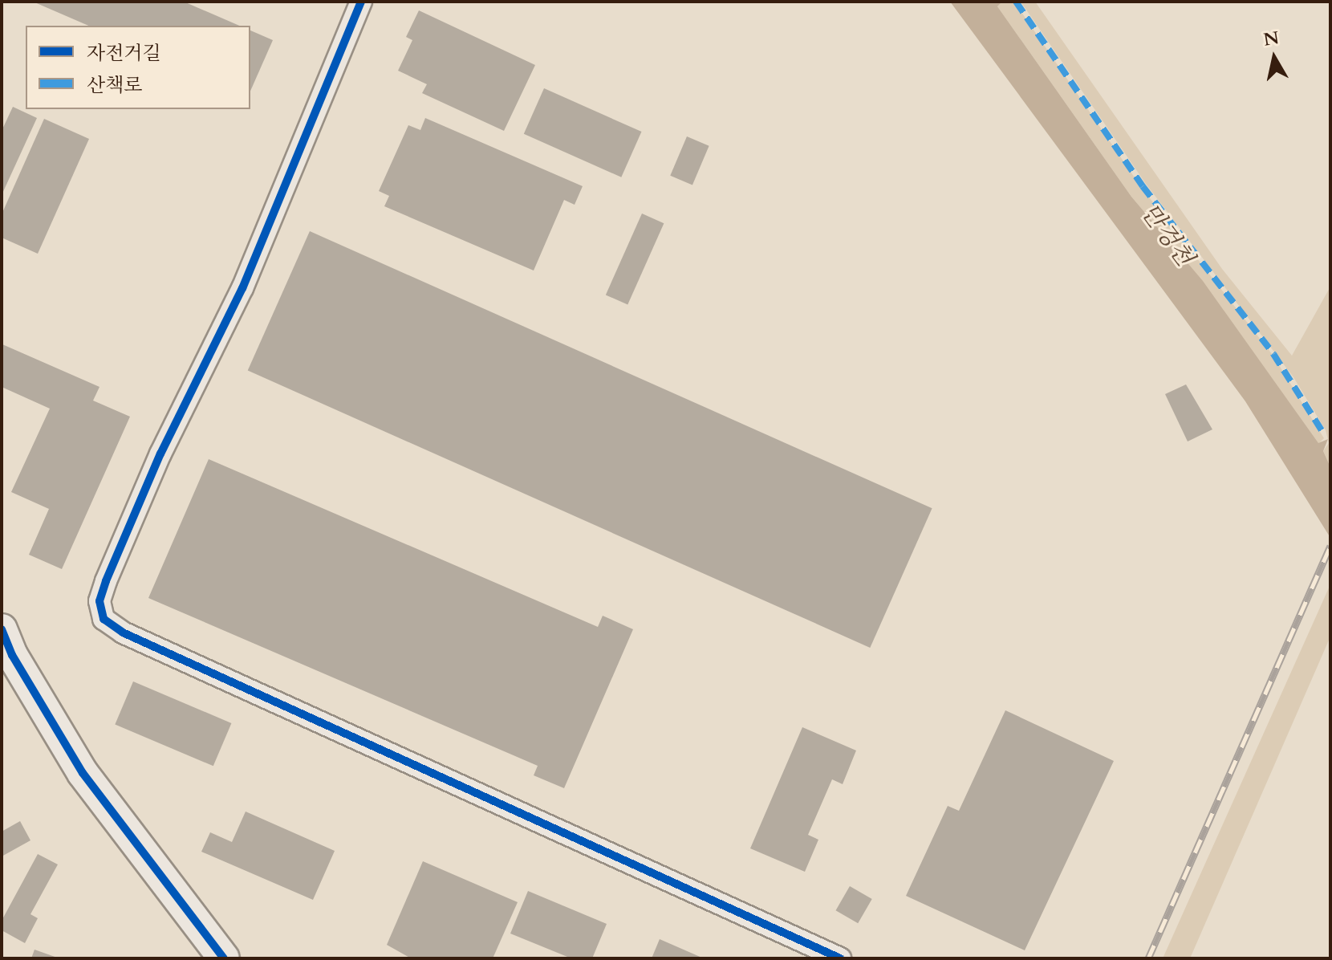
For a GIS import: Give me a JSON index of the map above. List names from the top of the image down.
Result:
{
  "water": ["만겅천"],
  "legend": ["자전거길", "산책로"],
  "north": "top"
}
